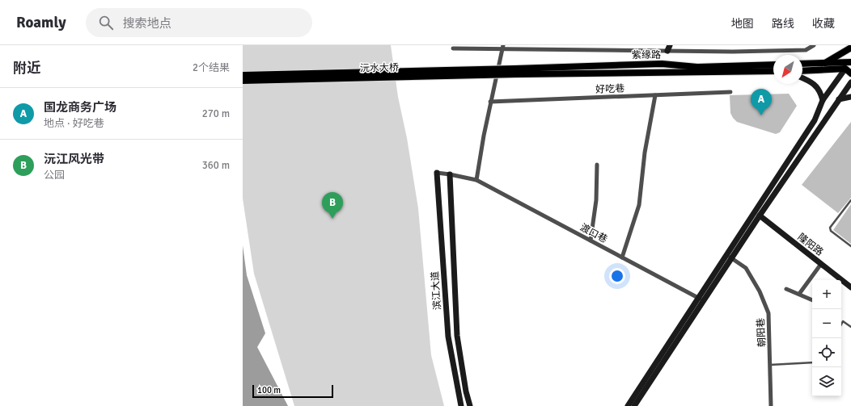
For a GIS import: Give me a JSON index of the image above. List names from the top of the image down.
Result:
{
  "streets": {
    "main road": [
      "紫缘路",
      "沅水大桥",
      "隆阳路",
      "滨江大道"
    ],
    "street": ["好吃巷", "渡口巷", "朝阳巷"]
  },
  "crossings": [
    ["紫缘路", "沅水大桥"],
    ["渡口巷", "滨江大道"]
  ],
  "scale_bar": "100 m",
  "north": "bottom left",
  "page": {
    "header": "Roamly",
    "search": "搜索地点",
    "nav": ["地图", "路线", "收藏"],
    "heading": ["附近", "2个结果"],
    "list": [
      {
        "mark": "A",
        "name": "国龙商务广场",
        "note": "地点 · 好吃巷",
        "value": "270 m"
      },
      {
        "mark": "B",
        "name": "沅江风光带",
        "note": "公园",
        "value": "360 m"
      }
    ],
    "pins": ["A", "B"],
    "map_buttons": ["+", "−"],
    "scale": "100 m"
  }
}
